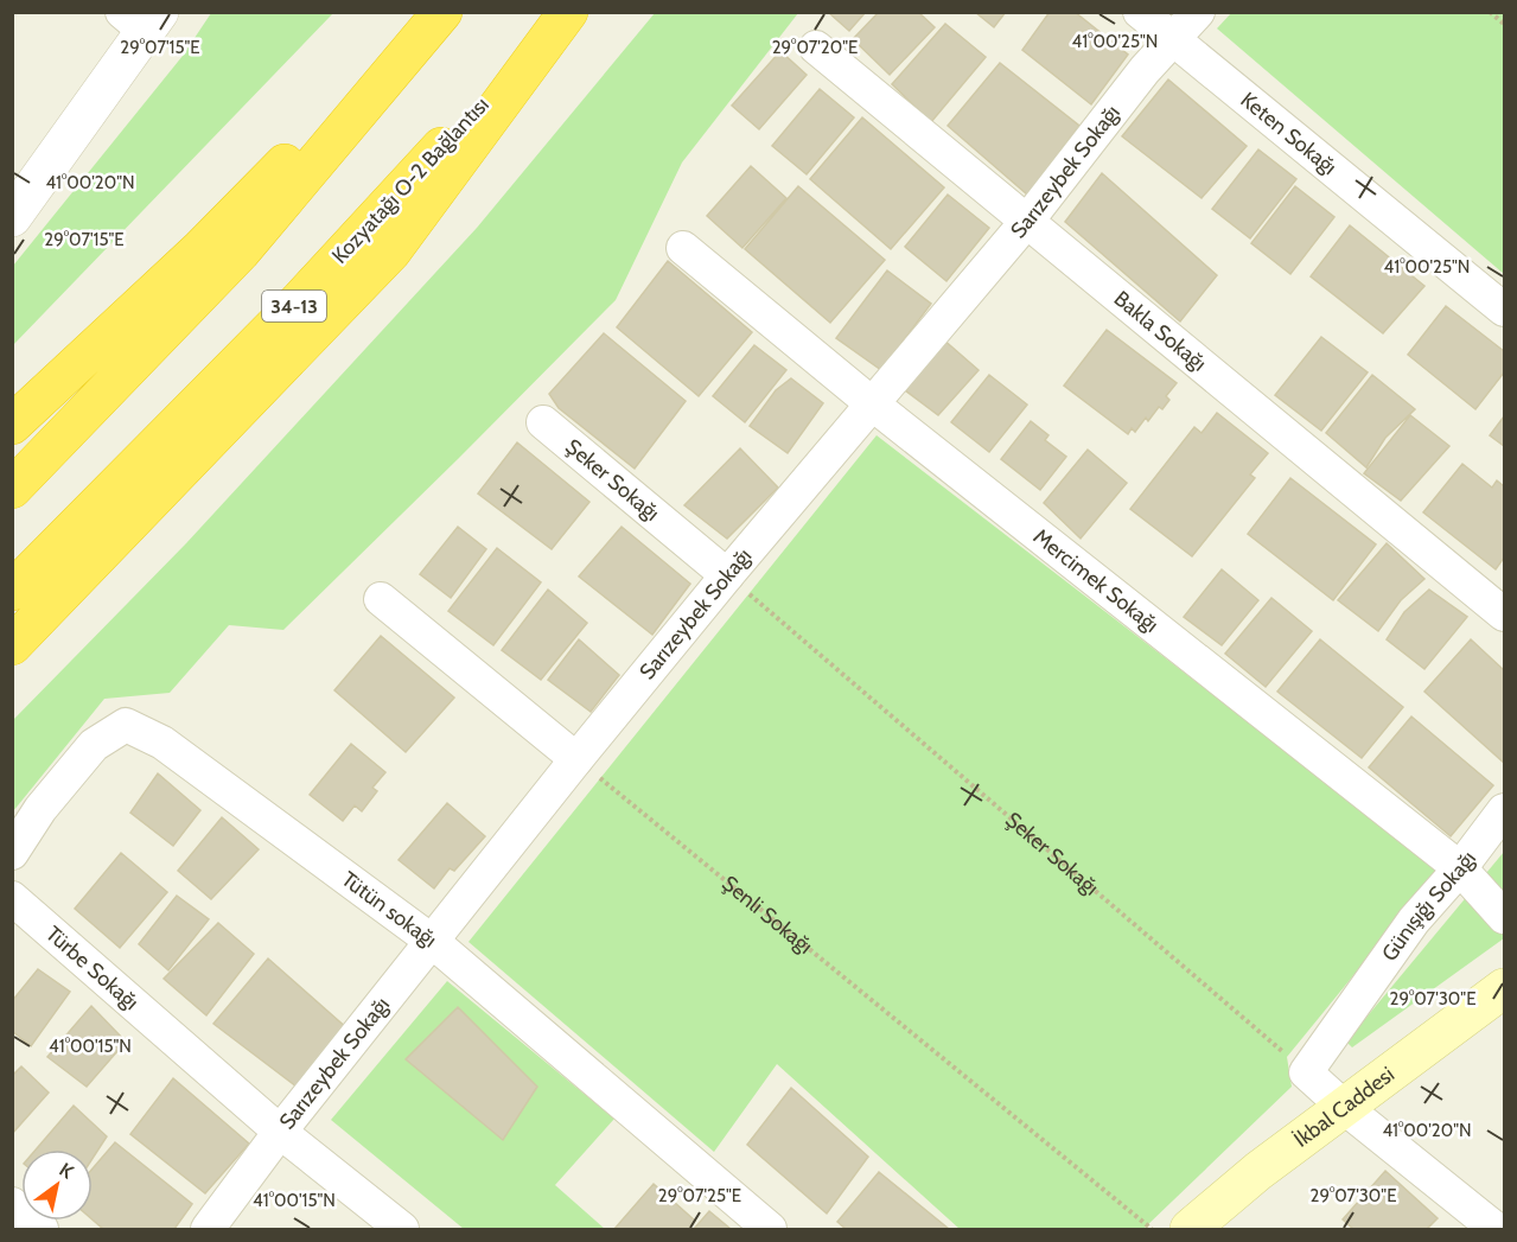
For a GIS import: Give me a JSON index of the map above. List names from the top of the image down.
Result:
{
  "streets": {
    "highway": ["Kozyatağı O-2 Bağlantısı", "34-13"],
    "main road": ["İkbal Caddesi"],
    "street": [
      "Keten Sokağı",
      "Sarızeybek Sokağı",
      "Bakla Sokağı",
      "Şeker Sokağı",
      "Mercimek Sokağı",
      "Günışığı Sokağı",
      "Tütün sokağı",
      "Türbe Sokağı"
    ],
    "path": ["Şenli Sokağı"]
  },
  "crossings": [
    ["Keten Sokağı", "Sarızeybek Sokağı"],
    ["Sarızeybek Sokağı", "Bakla Sokağı"],
    ["Sarızeybek Sokağı", "Şeker Sokağı"],
    ["Sarızeybek Sokağı", "Mercimek Sokağı"],
    ["Sarızeybek Sokağı", "Tütün sokağı"],
    ["Sarızeybek Sokağı", "Şenli Sokağı"],
    ["Sarızeybek Sokağı", "Türbe Sokağı"],
    ["Şeker Sokağı", "Günışığı Sokağı"],
    ["Mercimek Sokağı", "Günışığı Sokağı"]
  ],
  "north": "top right",
  "coordinates": [
    "41°00'25\"N",
    "29°07'15\"E",
    "29°07'20\"E",
    "41°00'20\"N",
    "29°07'30\"E",
    "41°00'15\"N",
    "29°07'25\"E"
  ]
}
